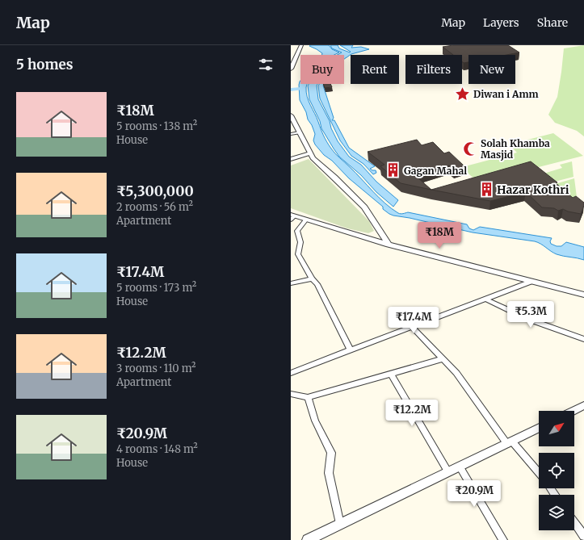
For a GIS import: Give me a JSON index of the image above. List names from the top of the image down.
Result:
{
  "places": {
    "place": ["Diwan i Amm"],
    "mosque": ["Solah Khamba Masjid"],
    "building": ["Gagan Mahal", "Hazar Kothri"]
  },
  "north": "top right",
  "page": {
    "header": "Map",
    "nav": ["Map", "Layers", "Share"],
    "heading": "5 homes",
    "chip": [
      "Buy",
      "Rent",
      "Filters",
      "New"
    ],
    "list": [
      {
        "name": "₹18M",
        "note": "5 rooms · 138 m² · House"
      },
      {
        "name": "₹5,300,000",
        "note": "2 rooms · 56 m² · Apartment"
      },
      {
        "name": "₹17.4M",
        "note": "5 rooms · 173 m² · House"
      },
      {
        "name": "₹12.2M",
        "note": "3 rooms · 110 m² · Apartment"
      },
      {
        "name": "₹20.9M",
        "note": "4 rooms · 148 m² · House"
      }
    ],
    "price": [
      "₹18M",
      "₹5.3M",
      "₹17.4M",
      "₹12.2M",
      "₹20.9M"
    ]
  }
}
